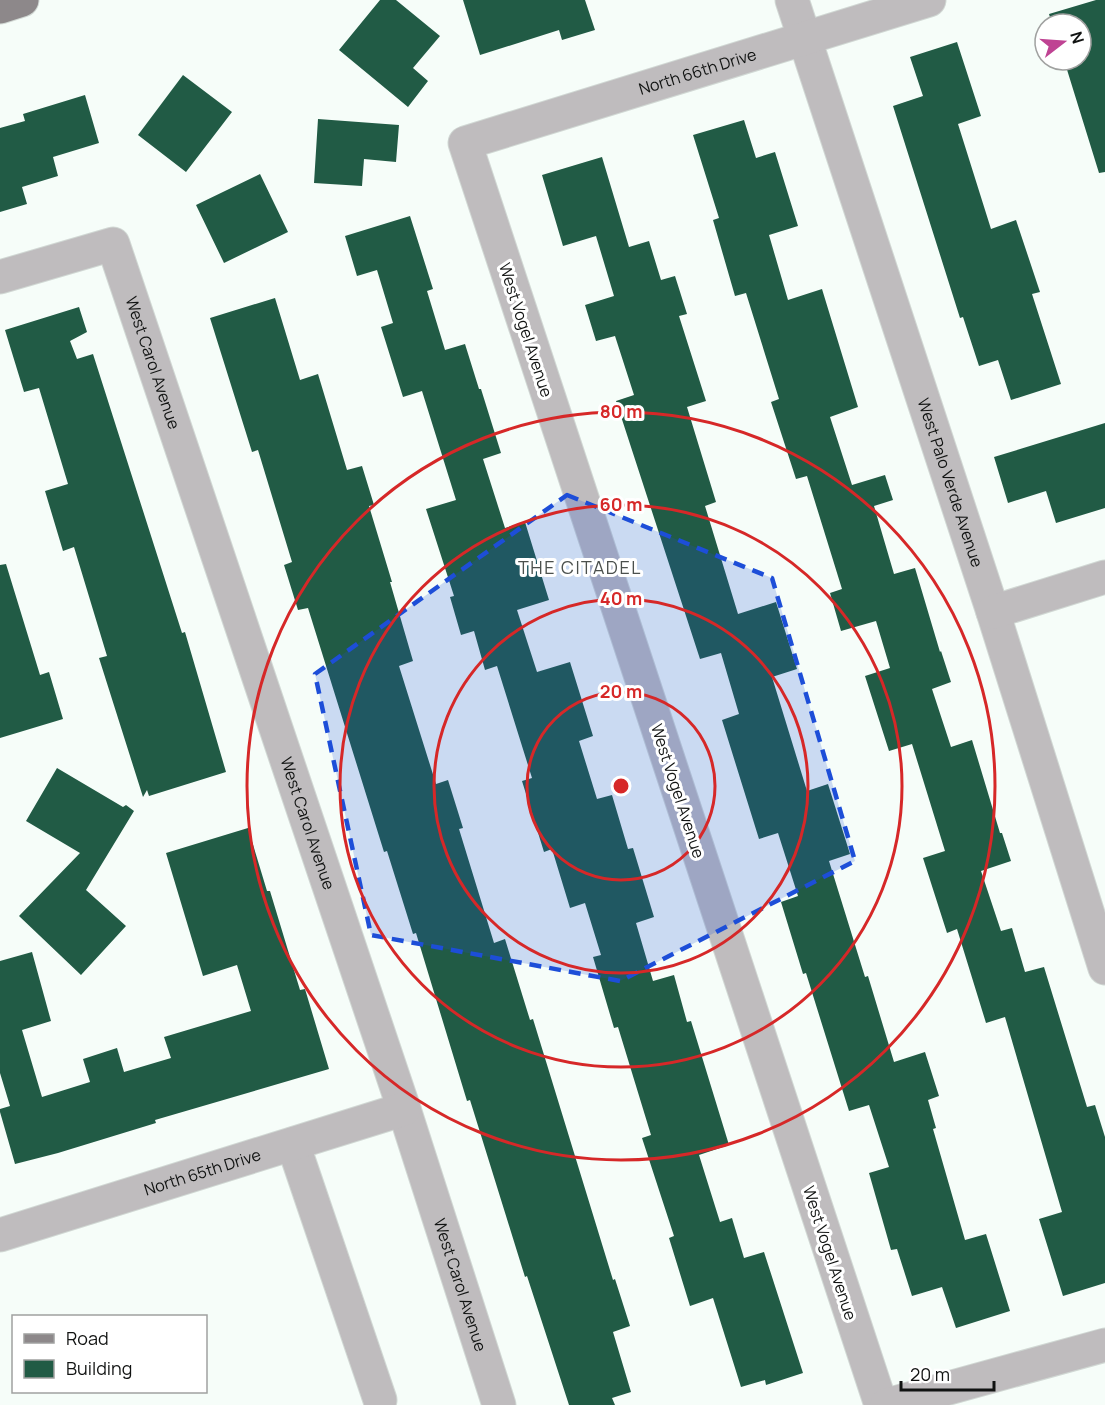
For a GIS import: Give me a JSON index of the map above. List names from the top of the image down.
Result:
{
  "streets": {
    "street": [
      "North 66th Drive",
      "West Vogel Avenue",
      "West Carol Avenue",
      "West Palo Verde Avenue",
      "North 65th Drive"
    ]
  },
  "crossings": [
    ["North 66th Drive", "West Vogel Avenue"],
    ["North 66th Drive", "West Palo Verde Avenue"],
    ["West Carol Avenue", "North 65th Drive"]
  ],
  "districts": ["THE CITADEL"],
  "legend": ["Road", "Building"],
  "scale_bar": "20 m",
  "north": "right",
  "rings": [
    "80 m",
    "60 m",
    "40 m",
    "20 m"
  ]
}
